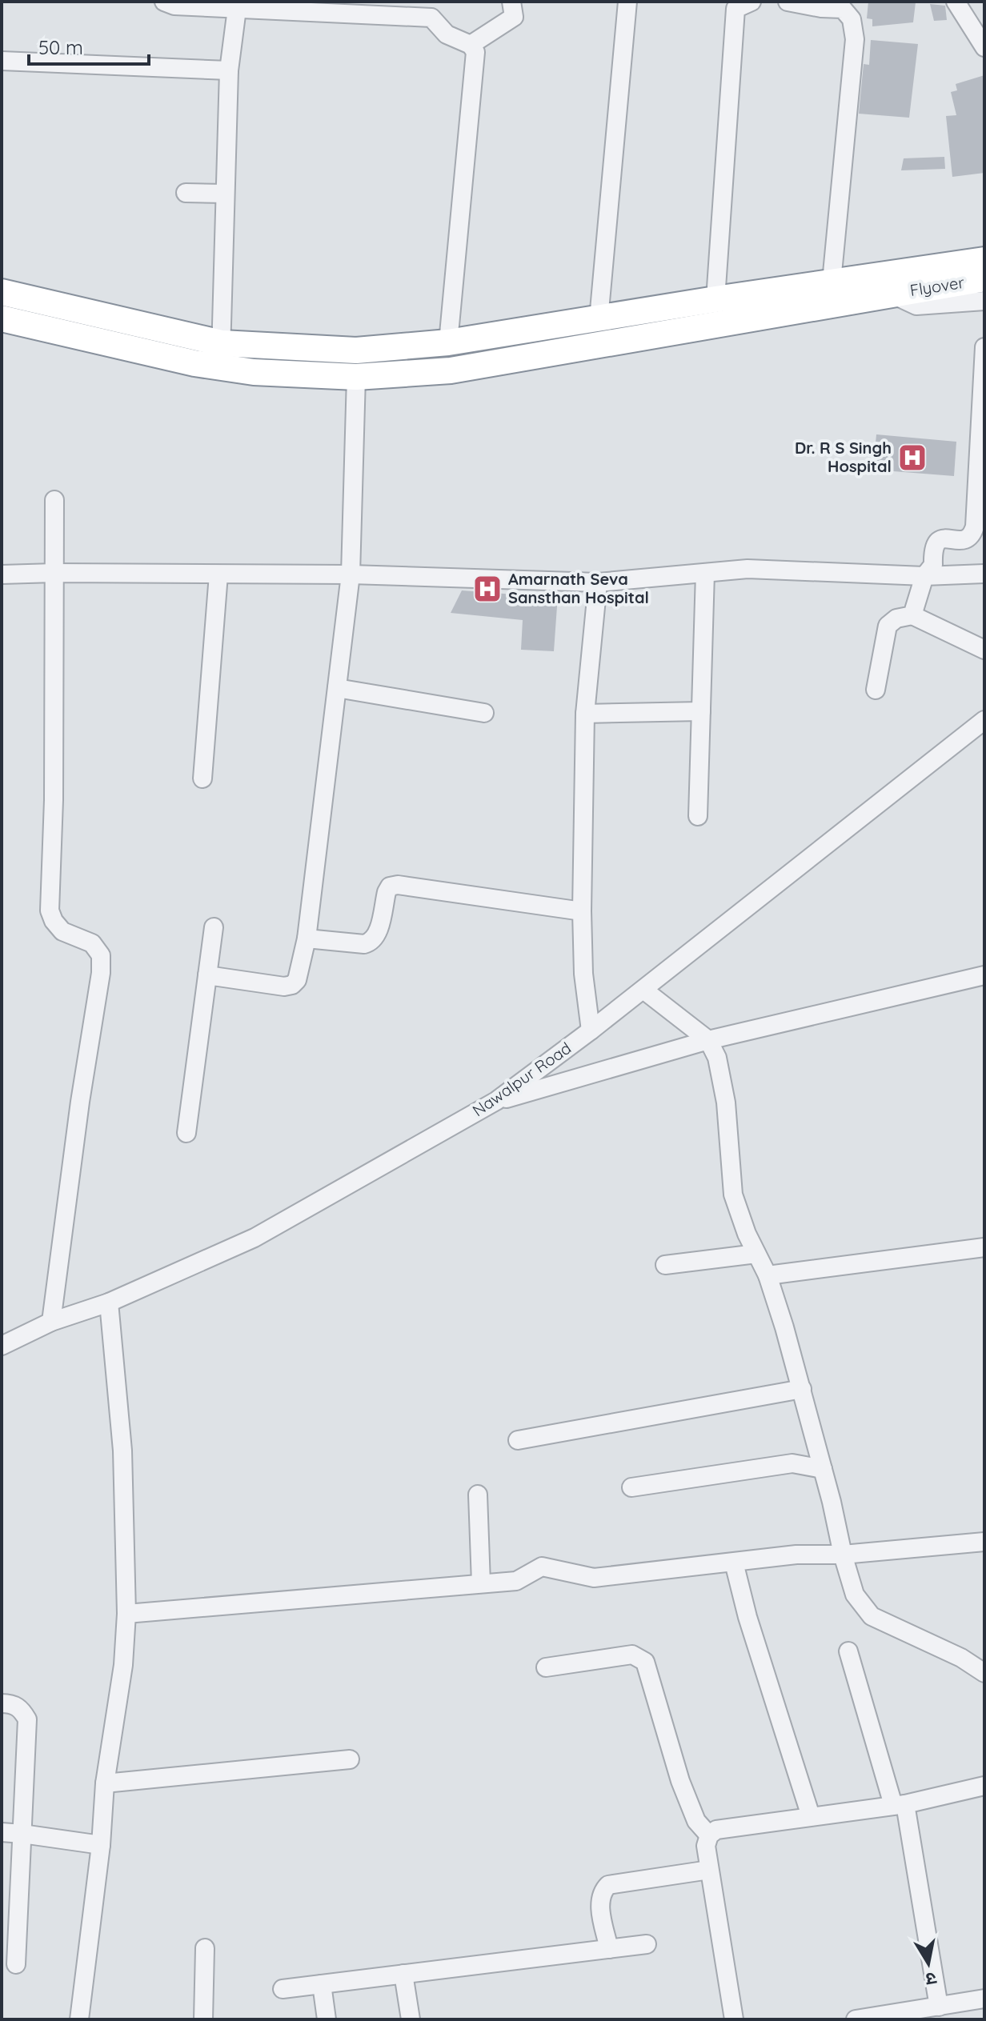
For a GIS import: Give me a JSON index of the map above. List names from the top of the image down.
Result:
{
  "streets": {
    "highway": ["Flyover"],
    "street": ["Nawalpur Road"]
  },
  "places": {
    "hospital": ["Dr. R S Singh Hospital", "Amarnath Seva Sansthan Hospital"]
  },
  "scale_bar": "50 m",
  "north": "bottom"
}
